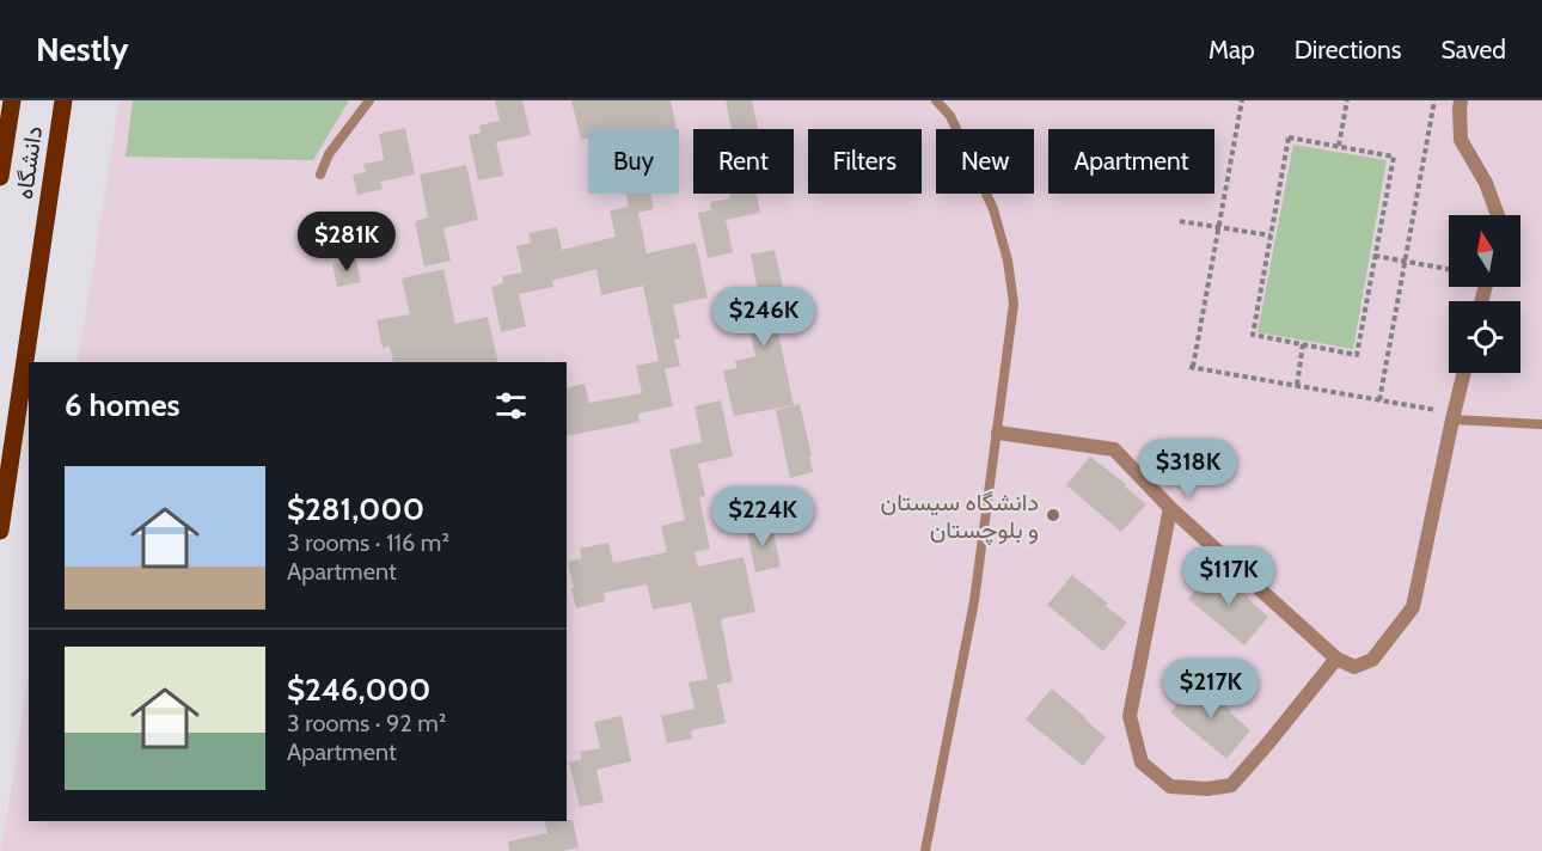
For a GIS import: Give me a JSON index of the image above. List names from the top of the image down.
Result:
{
  "streets": {
    "main road": ["دانشگاه"]
  },
  "places": ["دانشگاه سیستان و بلوچستان"],
  "north": "top",
  "page": {
    "header": "Nestly",
    "nav": ["Map", "Directions", "Saved"],
    "chip": [
      "Buy",
      "Rent",
      "Filters",
      "New",
      "Apartment"
    ],
    "price": [
      "$281K",
      "$246K",
      "$318K",
      "$224K",
      "$117K",
      "$217K"
    ],
    "heading": "6 homes",
    "list": [
      {
        "name": "$281,000",
        "note": "3 rooms · 116 m² · Apartment"
      },
      {
        "name": "$246,000",
        "note": "3 rooms · 92 m² · Apartment"
      }
    ]
  }
}
